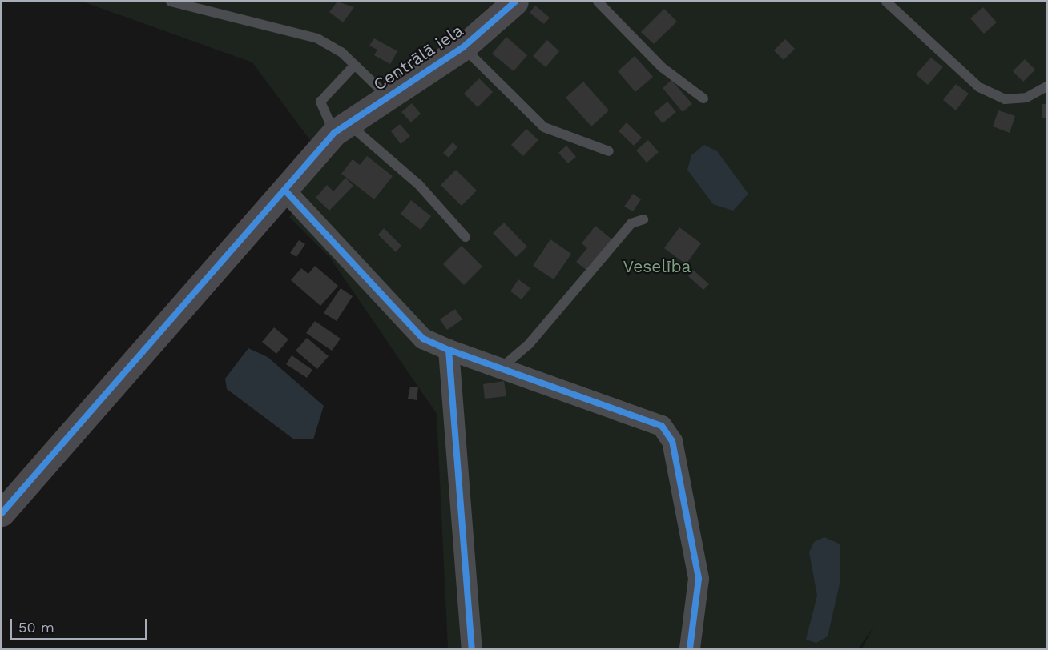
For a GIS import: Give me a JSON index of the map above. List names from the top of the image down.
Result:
{
  "streets": {
    "street": ["Centrālā iela"]
  },
  "parks": ["Veselība"],
  "scale_bar": "50 m"
}
